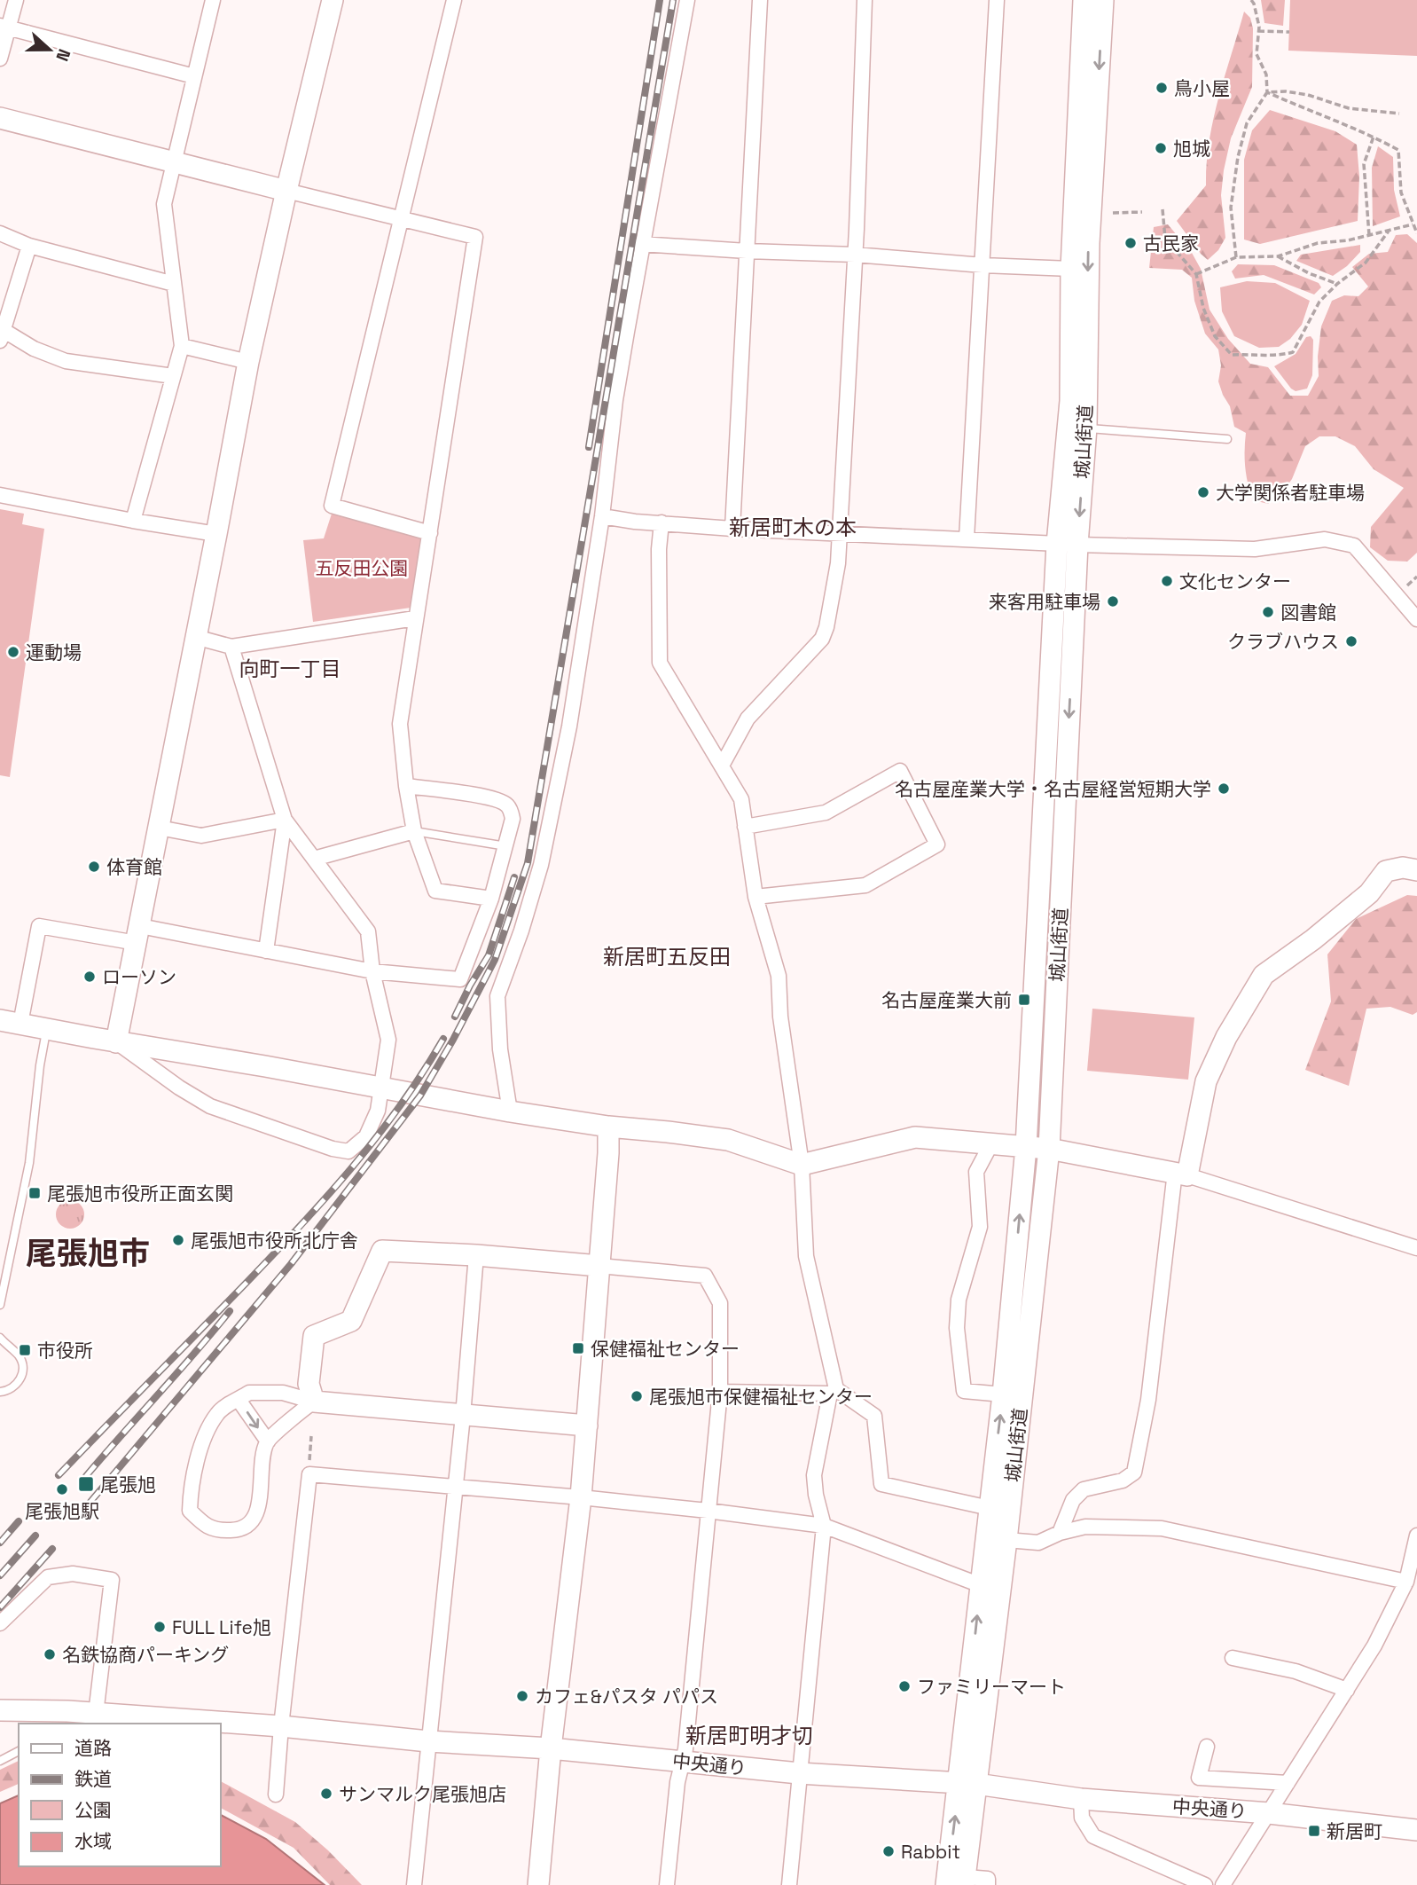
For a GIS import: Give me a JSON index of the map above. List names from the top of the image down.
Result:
{
  "streets": {
    "street": ["城山街道", "中央通り"]
  },
  "crossings": [
    ["城山街道", "中央通り"]
  ],
  "districts": [
    "新居町木の本",
    "向町一丁目",
    "新居町五反田",
    "尾張旭市",
    "新居町明才切"
  ],
  "parks": ["五反田公園"],
  "places": {
    "other": [
      "鳥小屋",
      "旭城",
      "古民家",
      "大学関係者駐車場",
      "文化センター",
      "来客用駐車場",
      "図書館",
      "クラブハウス",
      "運動場",
      "名古屋産業大学・名古屋経営短期大学",
      "体育館",
      "ローソン",
      "尾張旭市役所北庁舎",
      "尾張旭市保健福祉センター",
      "尾張旭駅",
      "FULL Life旭",
      "名鉄協商パーキング",
      "ファミリーマート",
      "カフェ&パスタ パパス",
      "サンマルク尾張旭店",
      "Rabbit"
    ],
    "transit": [
      "名古屋産業大前",
      "尾張旭市役所正面玄関",
      "保健福祉センター",
      "市役所",
      "尾張旭",
      "新居町"
    ]
  },
  "legend": [
    "道路",
    "鉄道",
    "公園",
    "水域"
  ],
  "north": "right"
}
